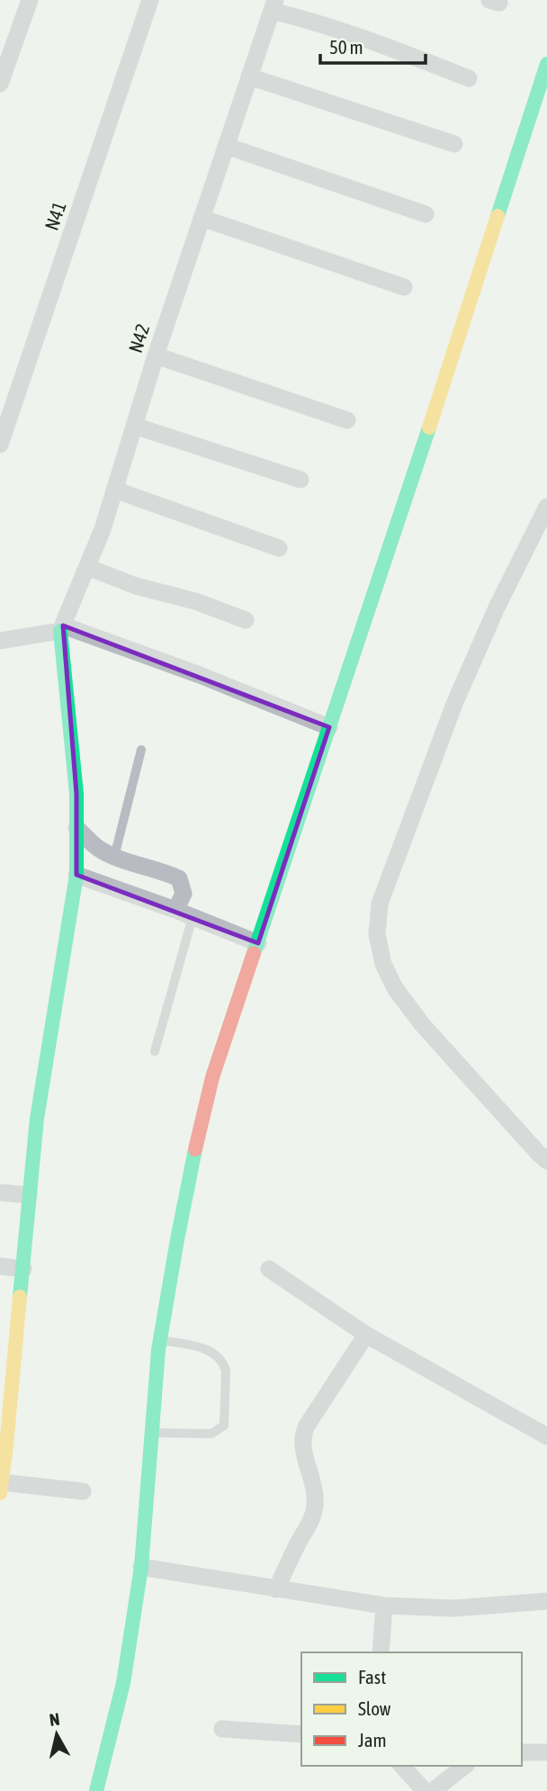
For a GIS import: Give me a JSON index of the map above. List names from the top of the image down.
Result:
{
  "streets": {
    "street": ["N41", "N42"]
  },
  "legend": ["Fast", "Slow", "Jam"],
  "scale_bar": "50 m",
  "north": "top"
}
